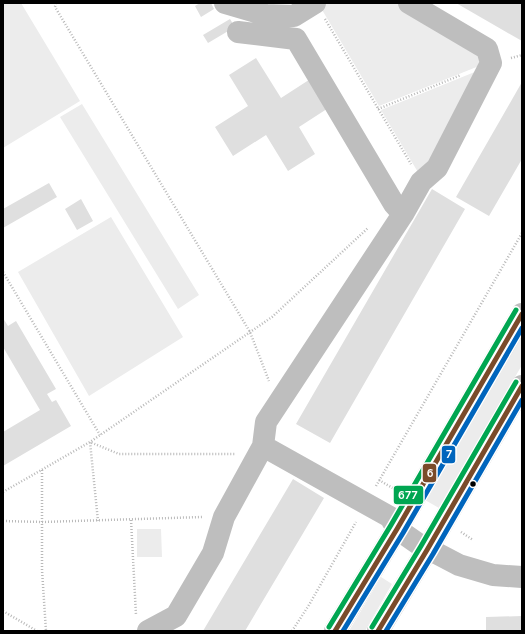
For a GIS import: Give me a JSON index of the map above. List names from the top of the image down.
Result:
{
  "lines": ["transit line 677", "transit line 6", "transit line 7"]
}
